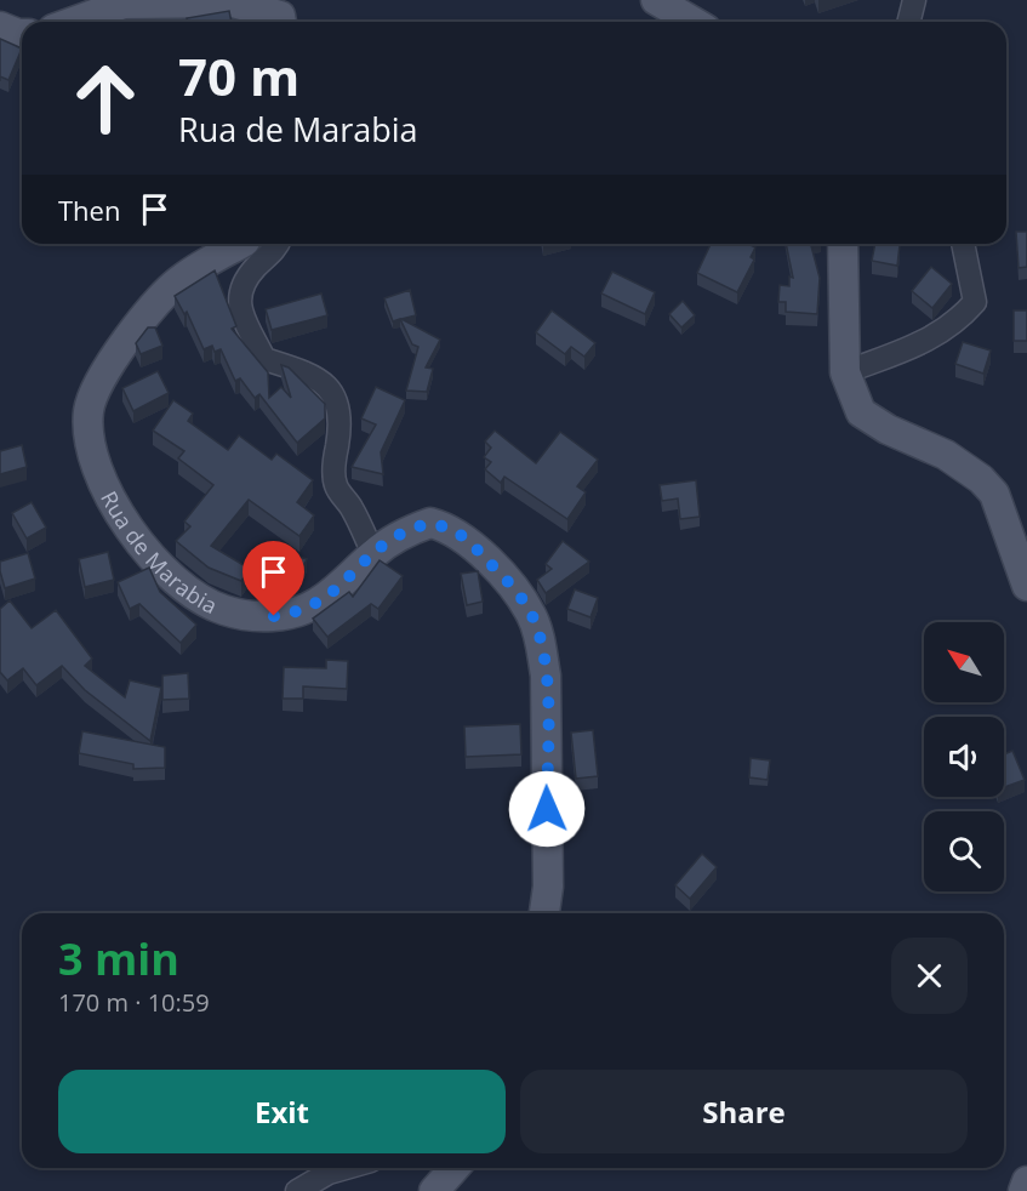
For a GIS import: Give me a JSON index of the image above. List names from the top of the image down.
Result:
{
  "streets": {
    "main road": ["Rua de Marabia"]
  },
  "north": "top left",
  "page": {
    "turn": ["70 m", "Rua de Marabia"],
    "then": "Then",
    "heading": ["3 min", "170 m · 10:59"],
    "buttons": ["Exit", "Share"]
  }
}
